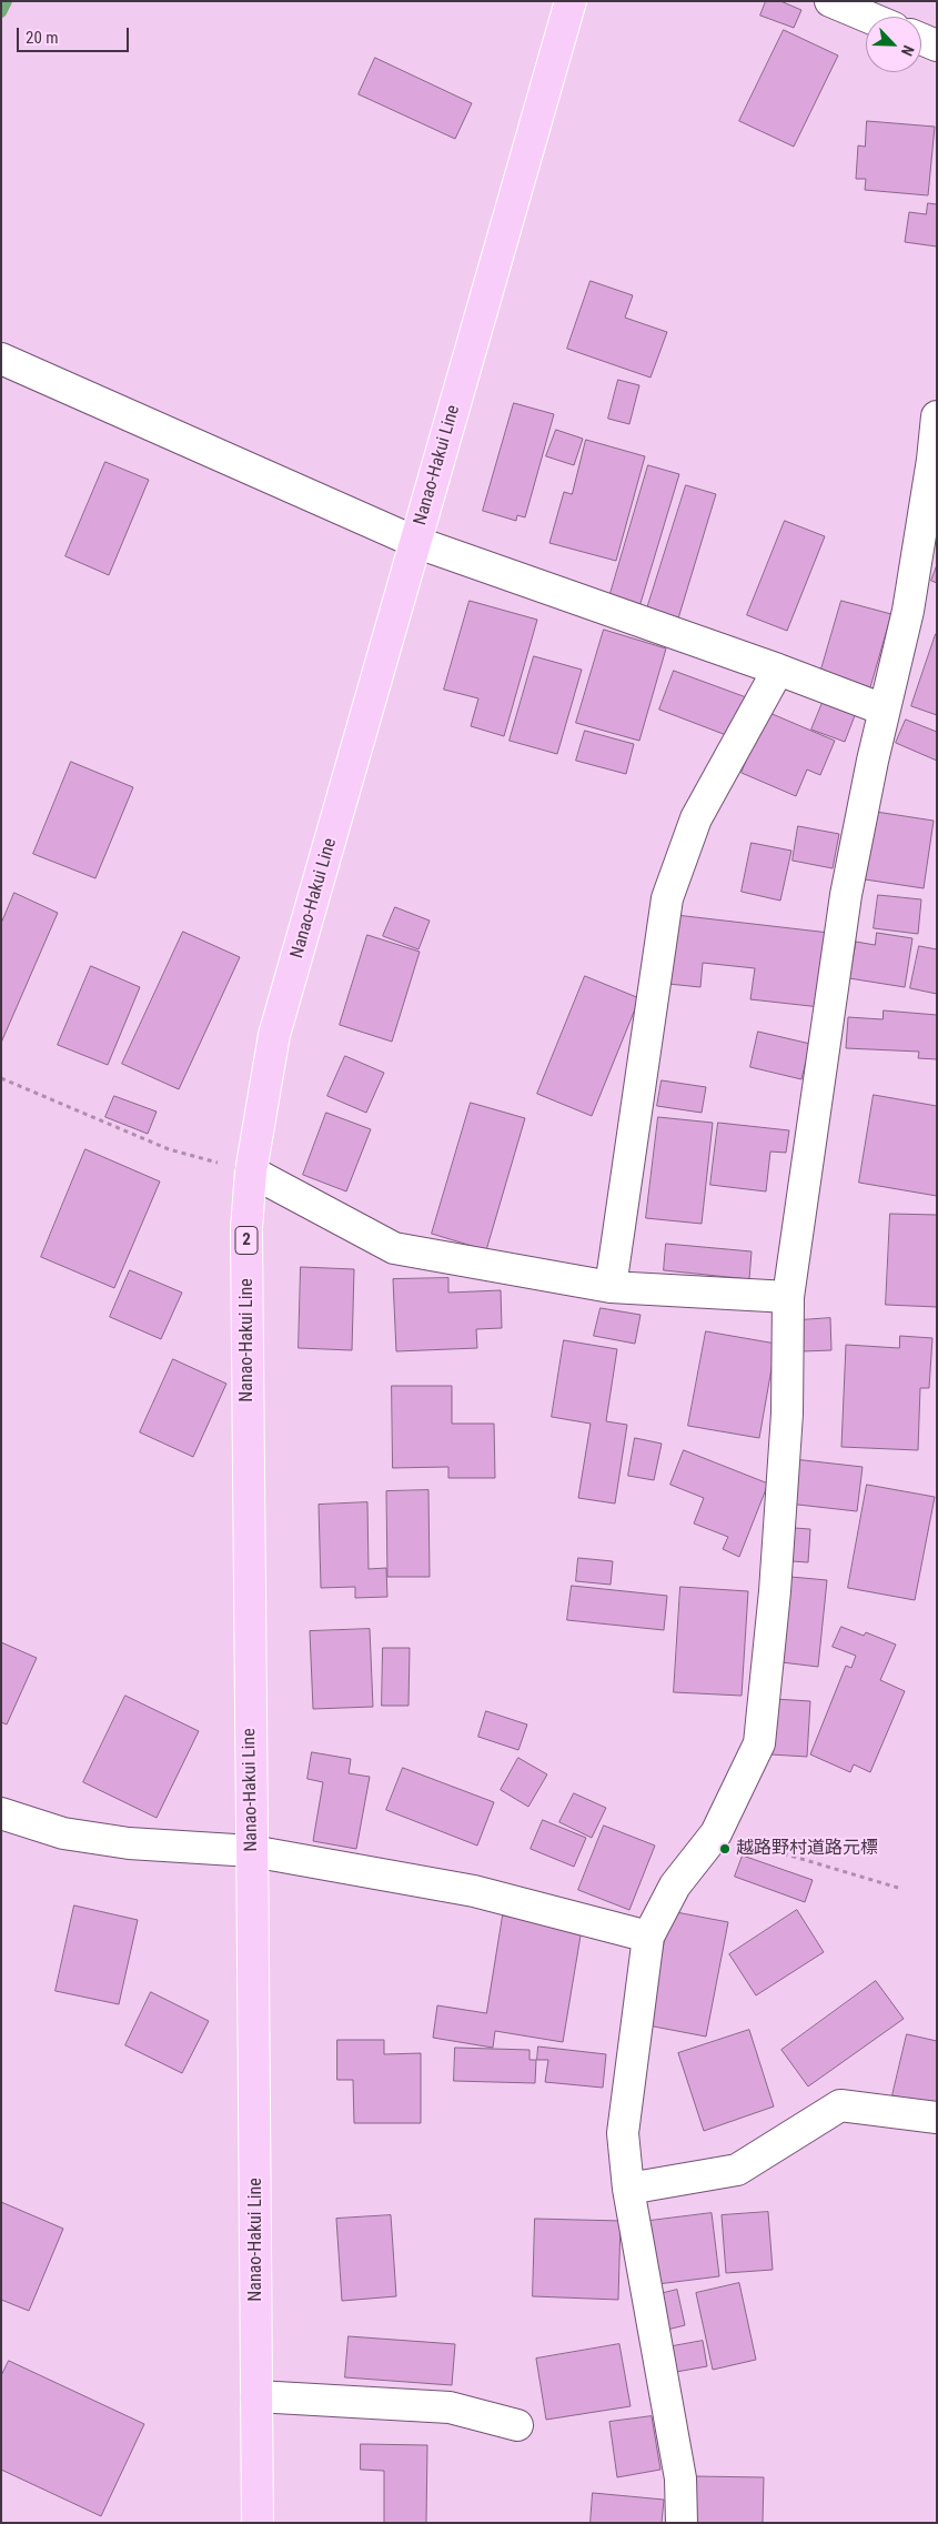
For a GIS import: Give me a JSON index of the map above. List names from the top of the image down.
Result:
{
  "streets": {
    "main road": ["Nanao-Hakui Line", "2"]
  },
  "places": ["越路野村道路元標"],
  "scale_bar": "20 m",
  "north": "bottom right"
}
